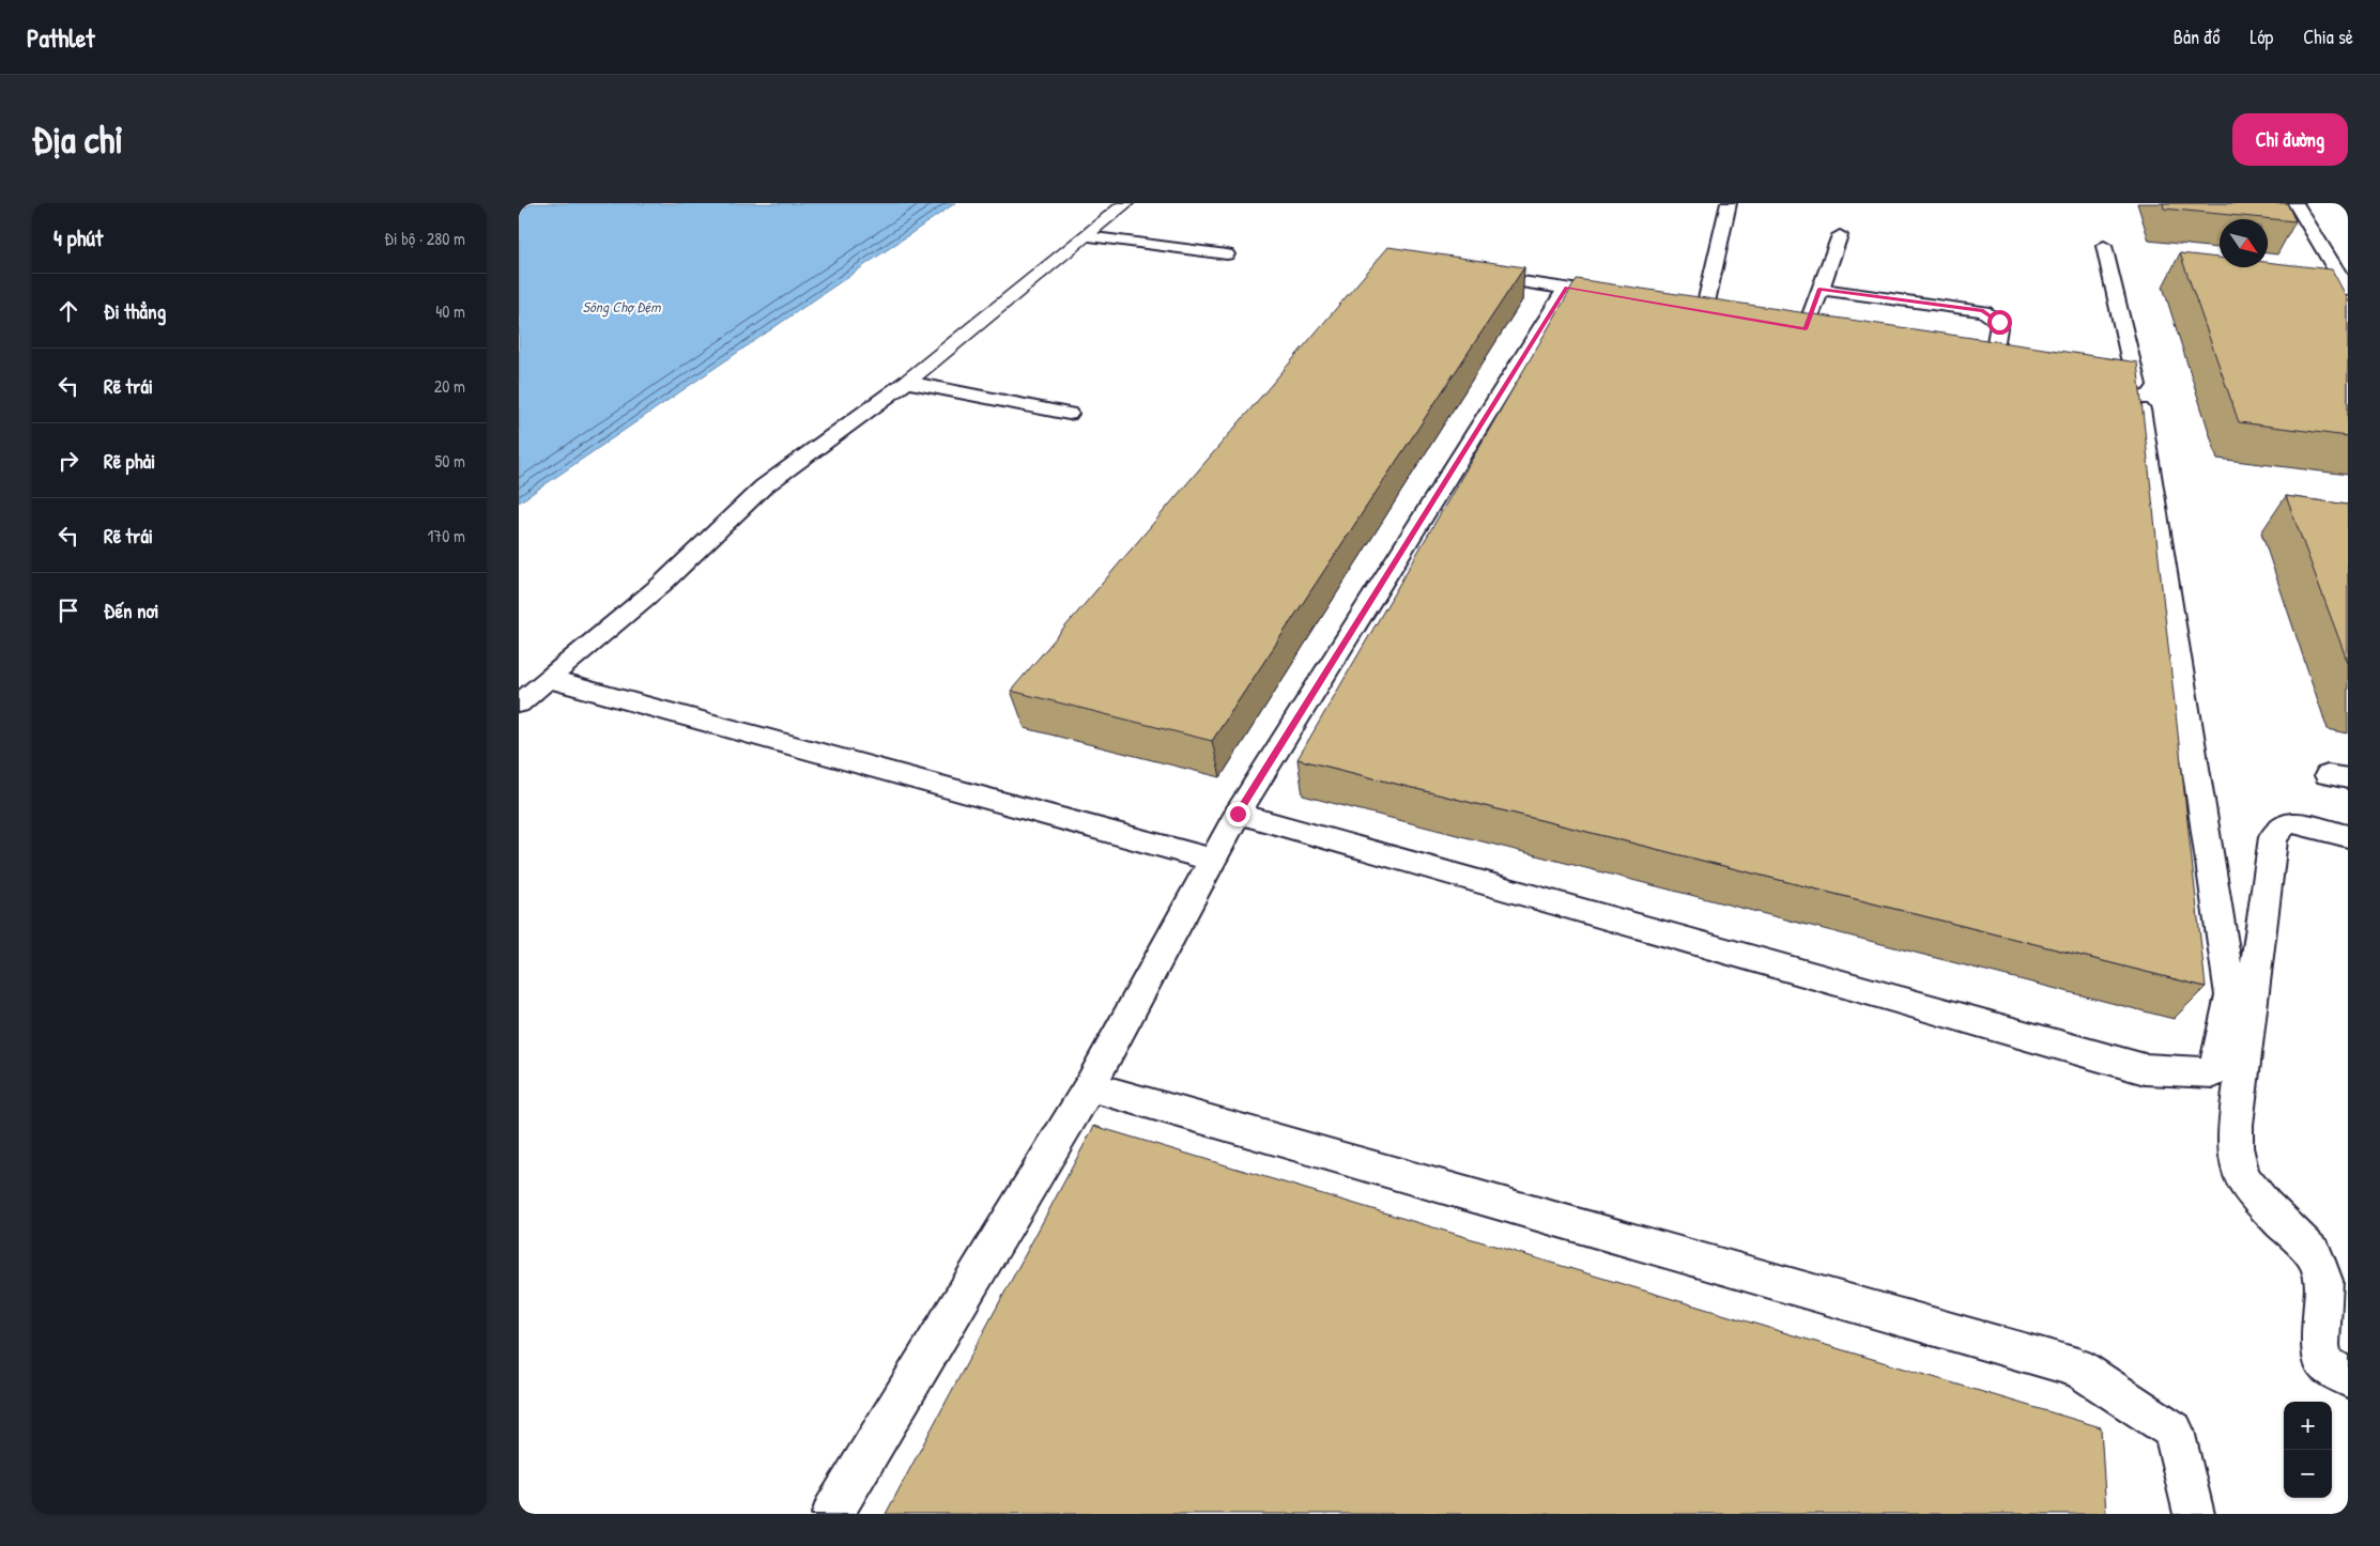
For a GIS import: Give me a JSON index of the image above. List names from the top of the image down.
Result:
{
  "water": ["Sông Chợ Đệm"],
  "north": "bottom right",
  "page": {
    "header": "Pathlet",
    "nav": ["Bản đồ", "Lớp", "Chia sẻ"],
    "buttons": "Chỉ đường",
    "title": "Địa chỉ",
    "heading": ["4 phút", "Đi bộ · 280 m"],
    "list": [
      ["Đi thẳng", "40 m"],
      ["Rẽ trái", "20 m"],
      ["Rẽ phải", "50 m"],
      ["Rẽ trái", "170 m"],
      "Đến nơi"
    ],
    "map_buttons": ["+", "−"]
  }
}
